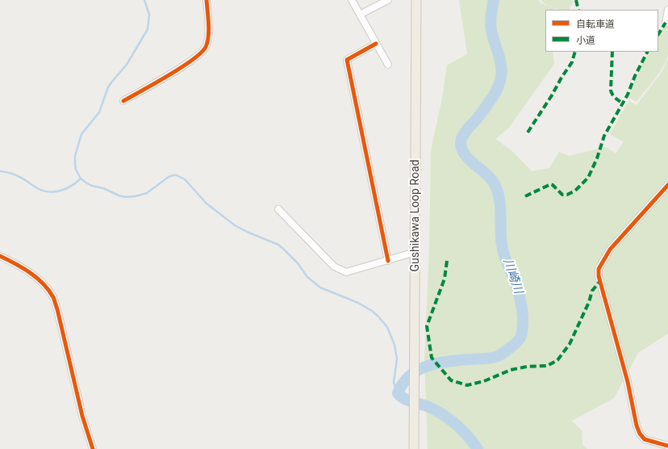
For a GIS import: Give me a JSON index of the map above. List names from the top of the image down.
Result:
{
  "streets": {
    "main road": ["Gushikawa Loop Road"]
  },
  "water": ["川崎川"],
  "legend": ["自転車道", "小道"]
}
